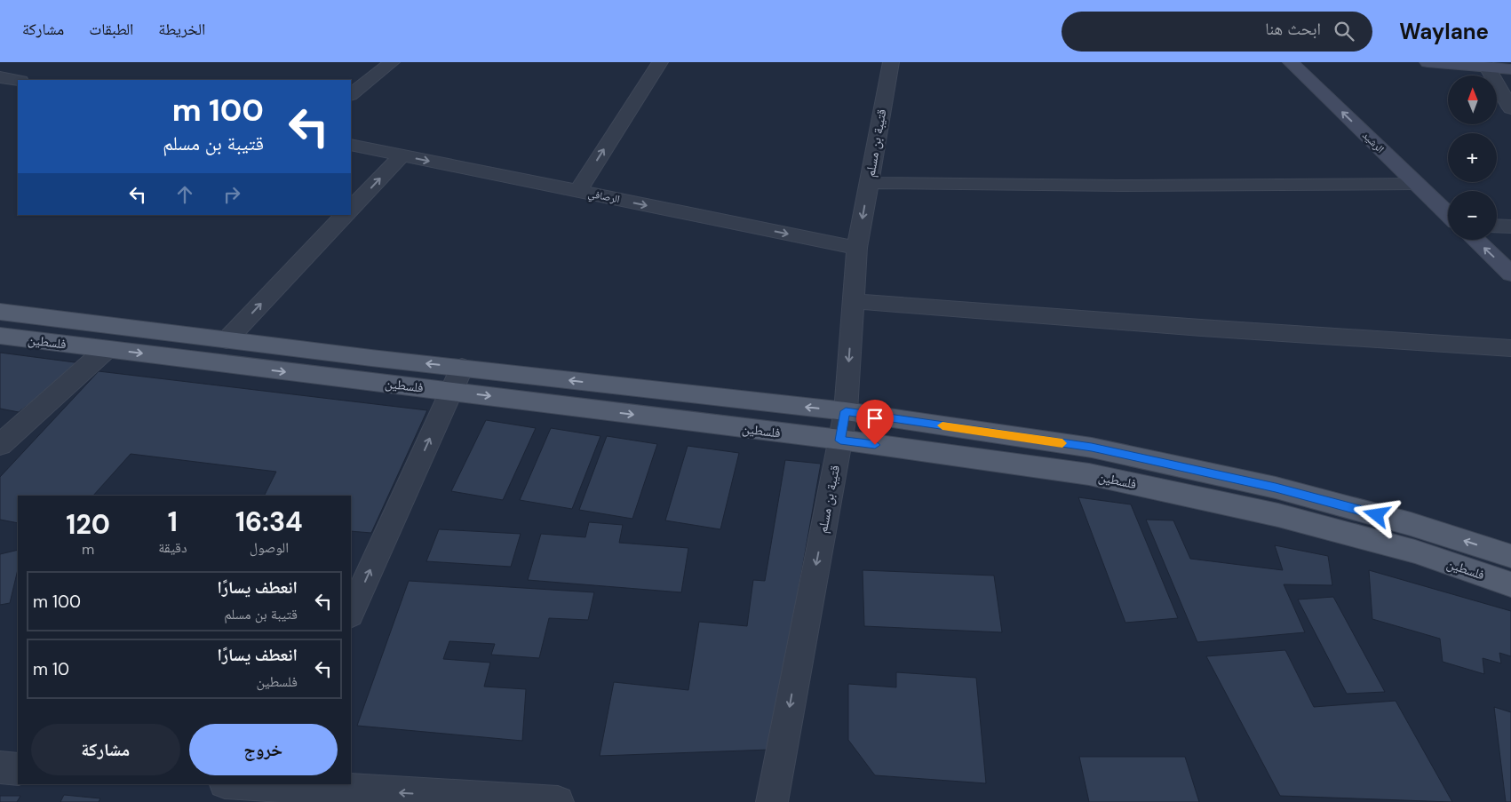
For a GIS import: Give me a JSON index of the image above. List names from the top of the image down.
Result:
{
  "streets": {
    "main road": ["الرشيد", "فلسطين"],
    "street": ["قتيبة بن مسلم", "الرصافي"]
  },
  "crossings": [
    ["قتيبة بن مسلم", "الرصافي"],
    ["قتيبة بن مسلم", "فلسطين"]
  ],
  "one_way": ["الرشيد", "قتيبة بن مسلم", "الرصافي"],
  "north": "top",
  "page": {
    "header": "Waylane",
    "search": "ابحث هنا",
    "nav": ["الخريطة", "الطبقات", "مشاركة"],
    "map_buttons": ["+", "−"],
    "turn": ["100 m", "قتيبة بن مسلم"],
    "eta": [
      "16:34",
      "الوصول",
      "1",
      "دقيقة",
      "120",
      "m"
    ],
    "list": [
      {
        "name": "انعطف يسارًا",
        "note": "قتيبة بن مسلم",
        "value": "100 m"
      },
      {
        "name": "انعطف يسارًا",
        "note": "فلسطين",
        "value": "10 m"
      }
    ],
    "buttons": ["خروج", "مشاركة"]
  }
}
